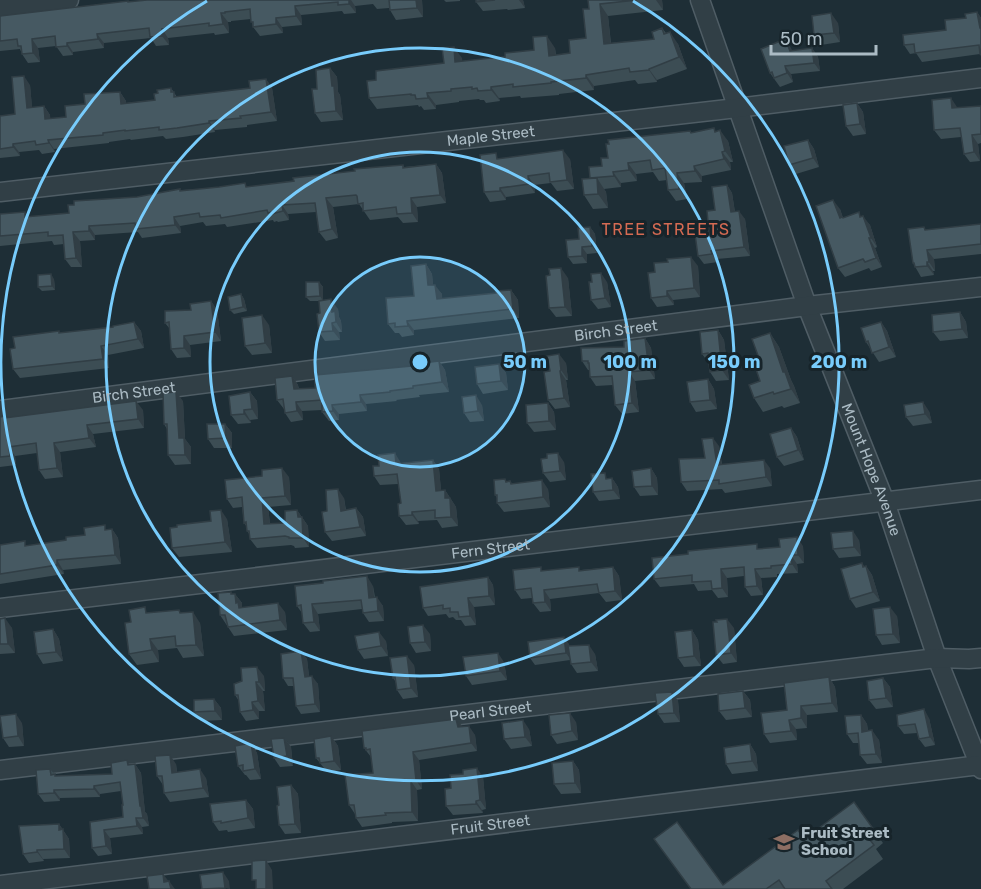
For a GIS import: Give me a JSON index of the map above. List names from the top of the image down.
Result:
{
  "streets": {
    "street": [
      "Maple Street",
      "Birch Street",
      "Mount Hope Avenue",
      "Fern Street",
      "Pearl Street",
      "Fruit Street"
    ]
  },
  "crossings": [
    ["Maple Street", "Mount Hope Avenue"],
    ["Birch Street", "Mount Hope Avenue"],
    ["Mount Hope Avenue", "Fern Street"],
    ["Mount Hope Avenue", "Pearl Street"],
    ["Mount Hope Avenue", "Fruit Street"]
  ],
  "districts": ["TREE STREETS"],
  "places": {
    "school or university": ["Fruit Street School"]
  },
  "scale_bar": "50 m",
  "rings": [
    "50 m",
    "100 m",
    "150 m",
    "200 m"
  ]
}
